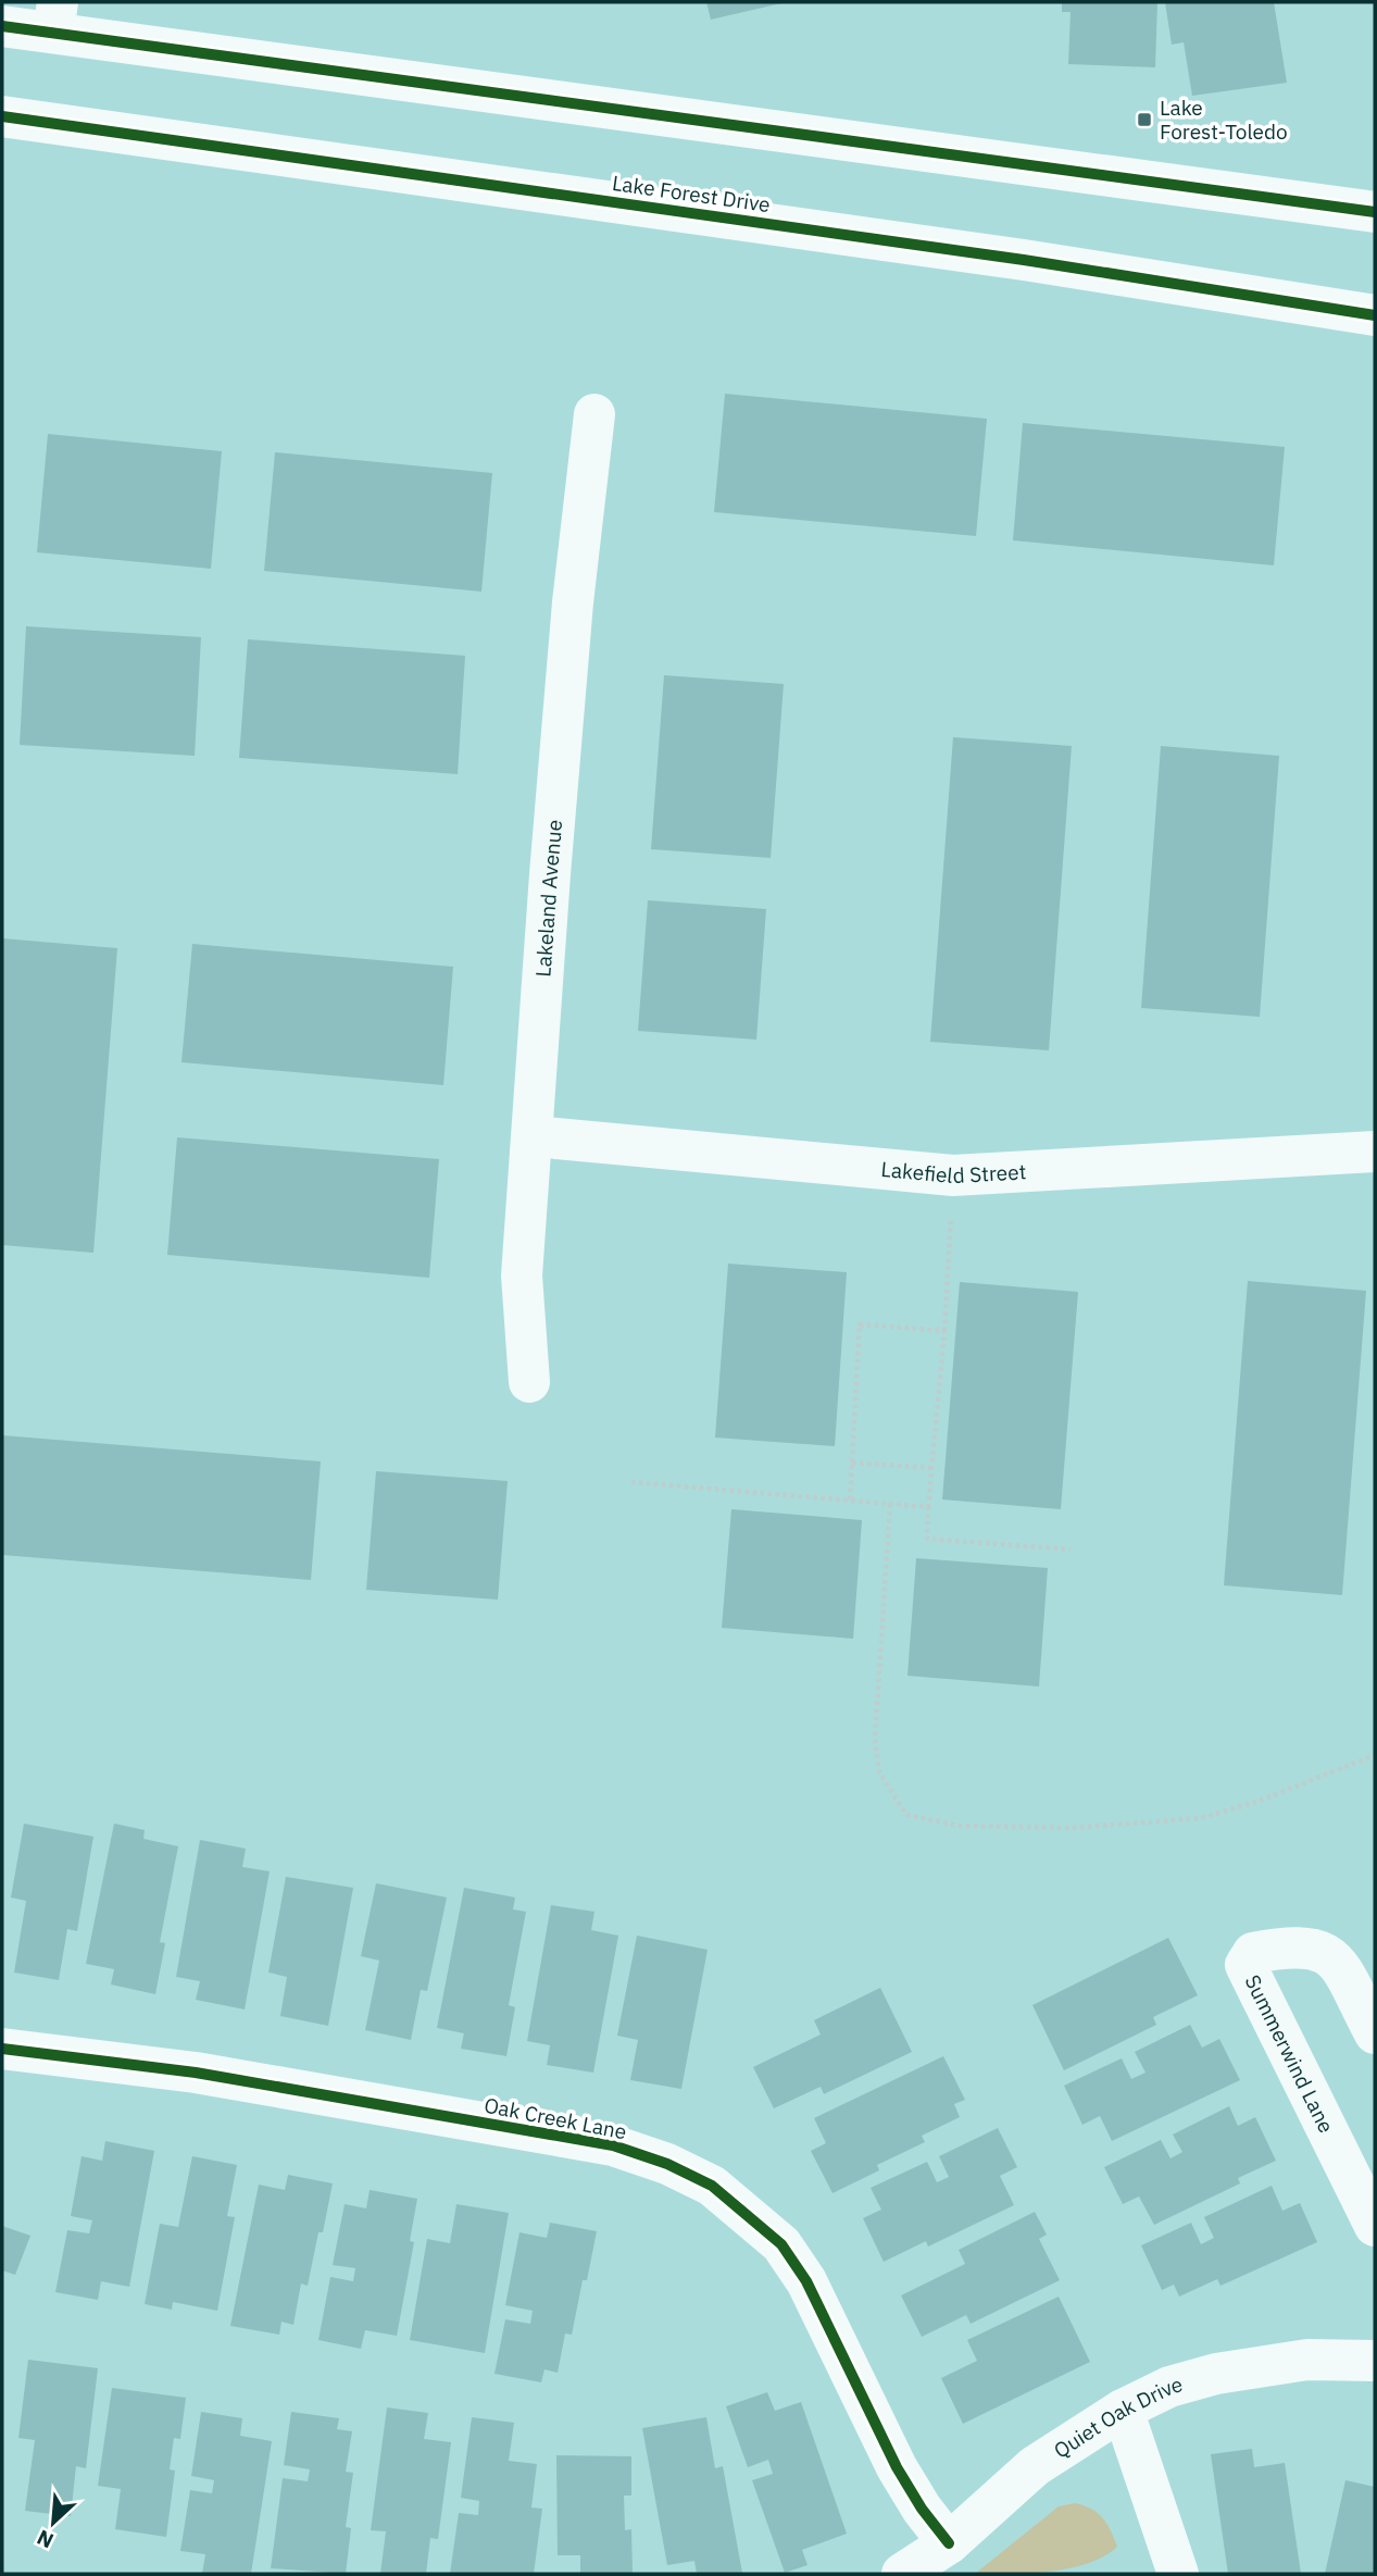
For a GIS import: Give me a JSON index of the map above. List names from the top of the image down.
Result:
{
  "streets": {
    "street": [
      "Lake Forest Drive",
      "Lakeland Avenue",
      "Lakefield Street",
      "Summerwind Lane",
      "Oak Creek Lane",
      "Quiet Oak Drive"
    ]
  },
  "crossings": [
    ["Lakeland Avenue", "Lakefield Street"],
    ["Oak Creek Lane", "Quiet Oak Drive"]
  ],
  "places": {
    "transit": ["Lake Forest-Toledo"]
  },
  "north": "bottom left"
}
